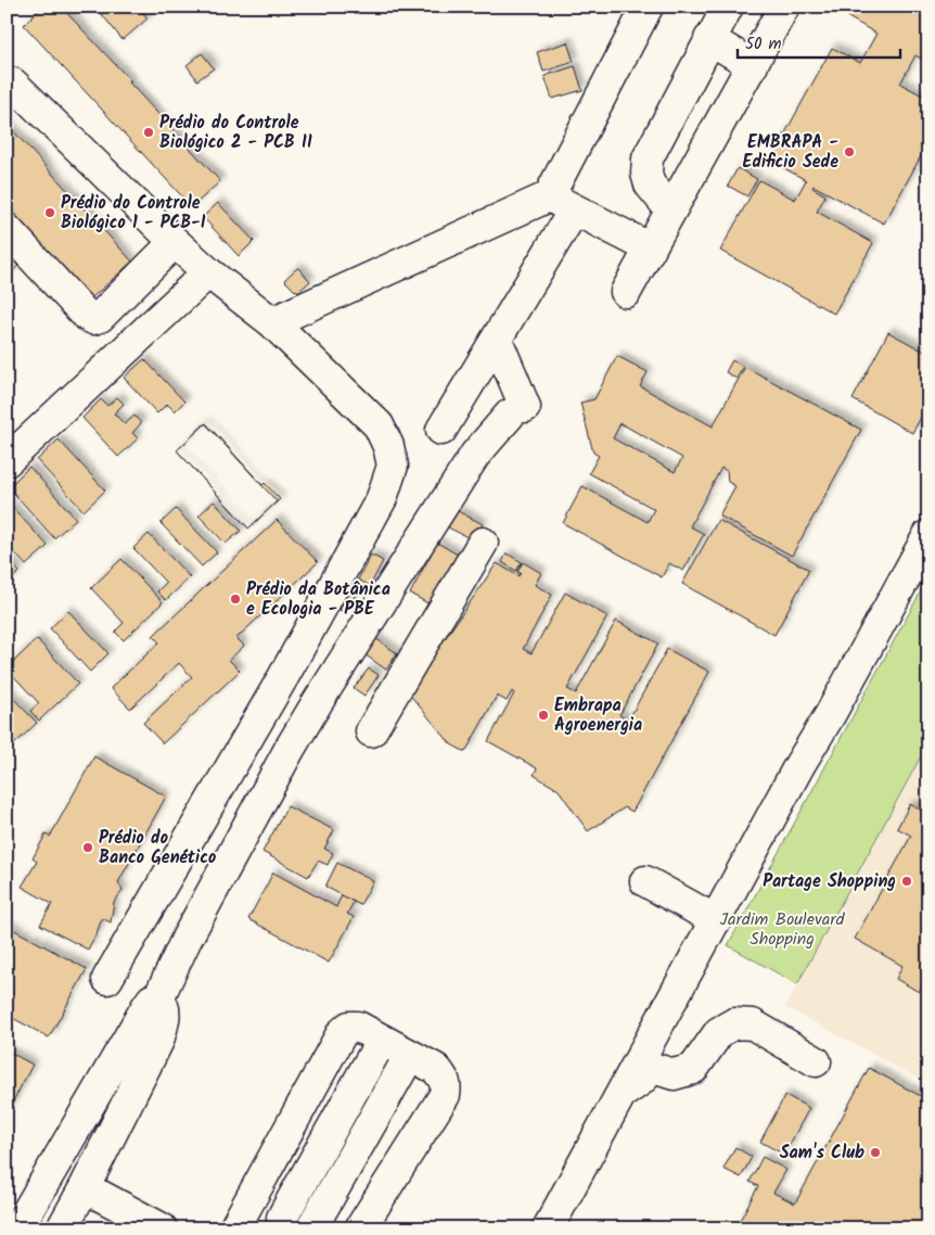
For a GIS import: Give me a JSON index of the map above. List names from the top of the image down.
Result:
{
  "parks": ["Jardim Boulevard Shopping"],
  "places": [
    "Prédio do Controle Biológico 2 - PCB II",
    "EMBRAPA - Edificio Sede",
    "Prédio do Controle Biológico 1 - PCB-I",
    "Prédio da Botânica e Ecologia - PBE",
    "Embrapa Agroenergia",
    "Prédio do Banco Genético",
    "Partage Shopping",
    "Sam's Club"
  ],
  "scale_bar": "50 m"
}
